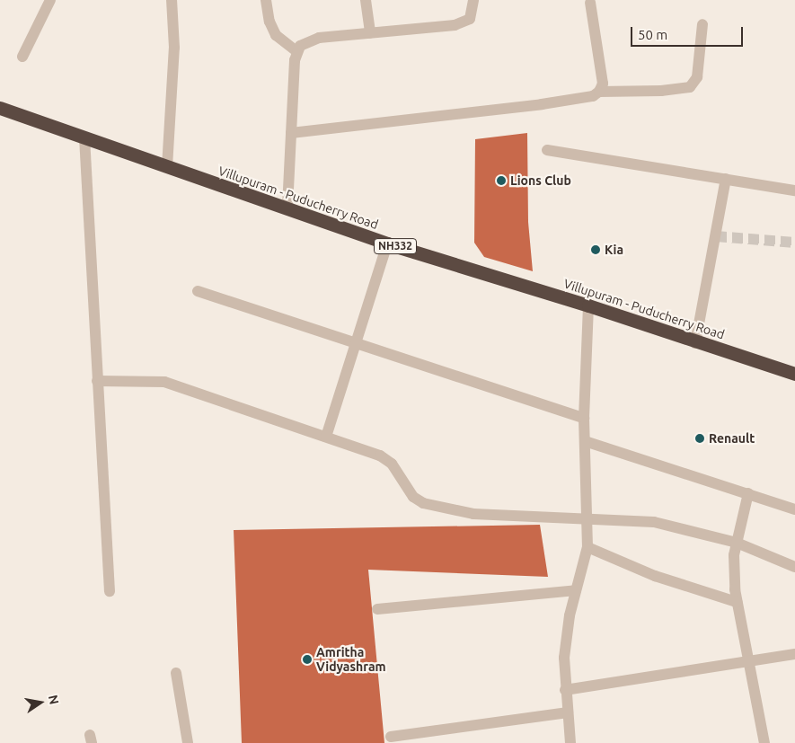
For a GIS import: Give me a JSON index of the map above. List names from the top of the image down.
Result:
{
  "streets": {
    "highway": ["Villupuram - Puducherry Road", "NH332"]
  },
  "places": [
    "Lions Club",
    "Kia",
    "Renault",
    "Amritha Vidyashram"
  ],
  "scale_bar": "50 m",
  "north": "right"
}
